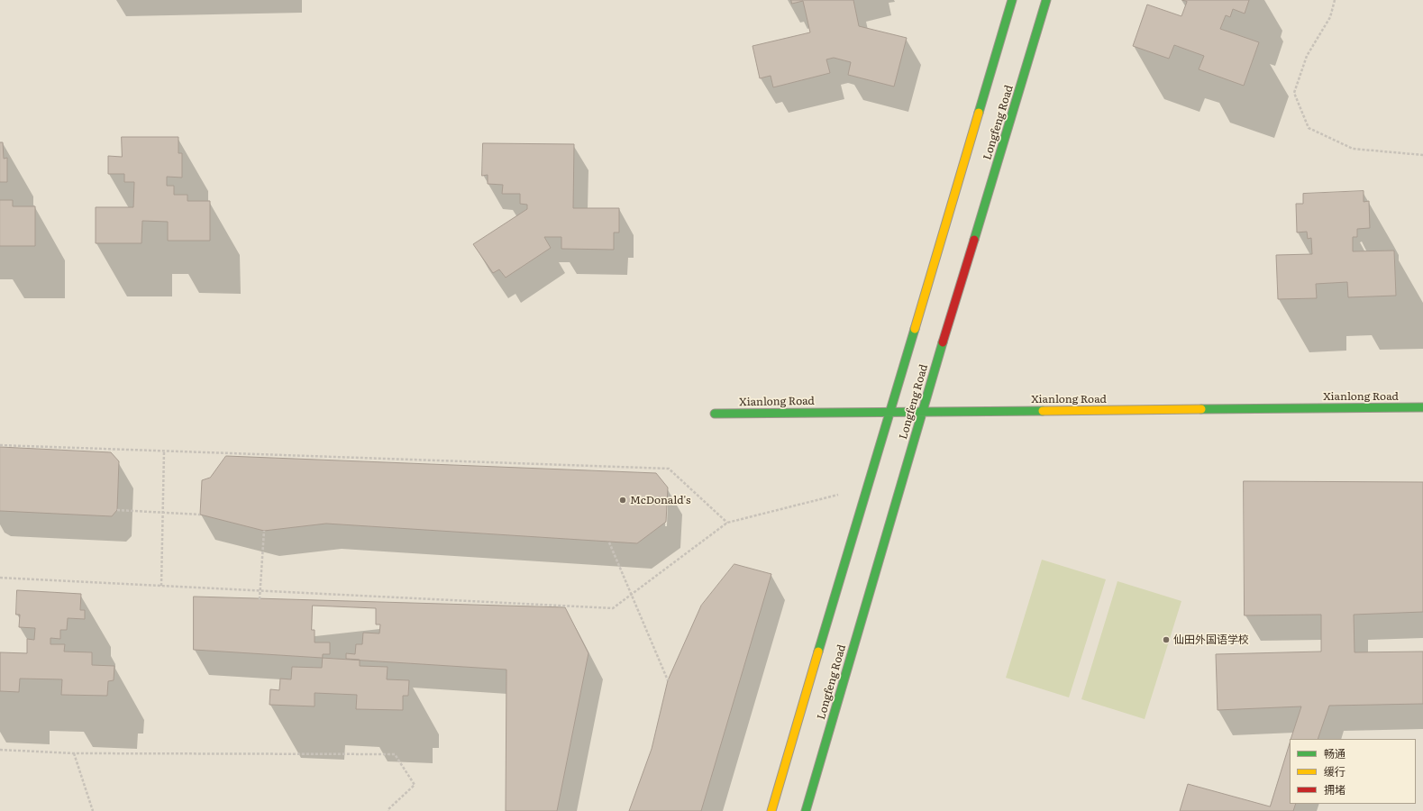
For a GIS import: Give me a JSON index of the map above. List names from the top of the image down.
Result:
{
  "streets": {
    "street": ["Longfeng Road", "Xianlong Road"]
  },
  "crossings": [
    ["Longfeng Road", "Xianlong Road"]
  ],
  "places": ["McDonald's", "仙田外国语学校"],
  "legend": ["畅通", "缓行", "拥堵"]
}
